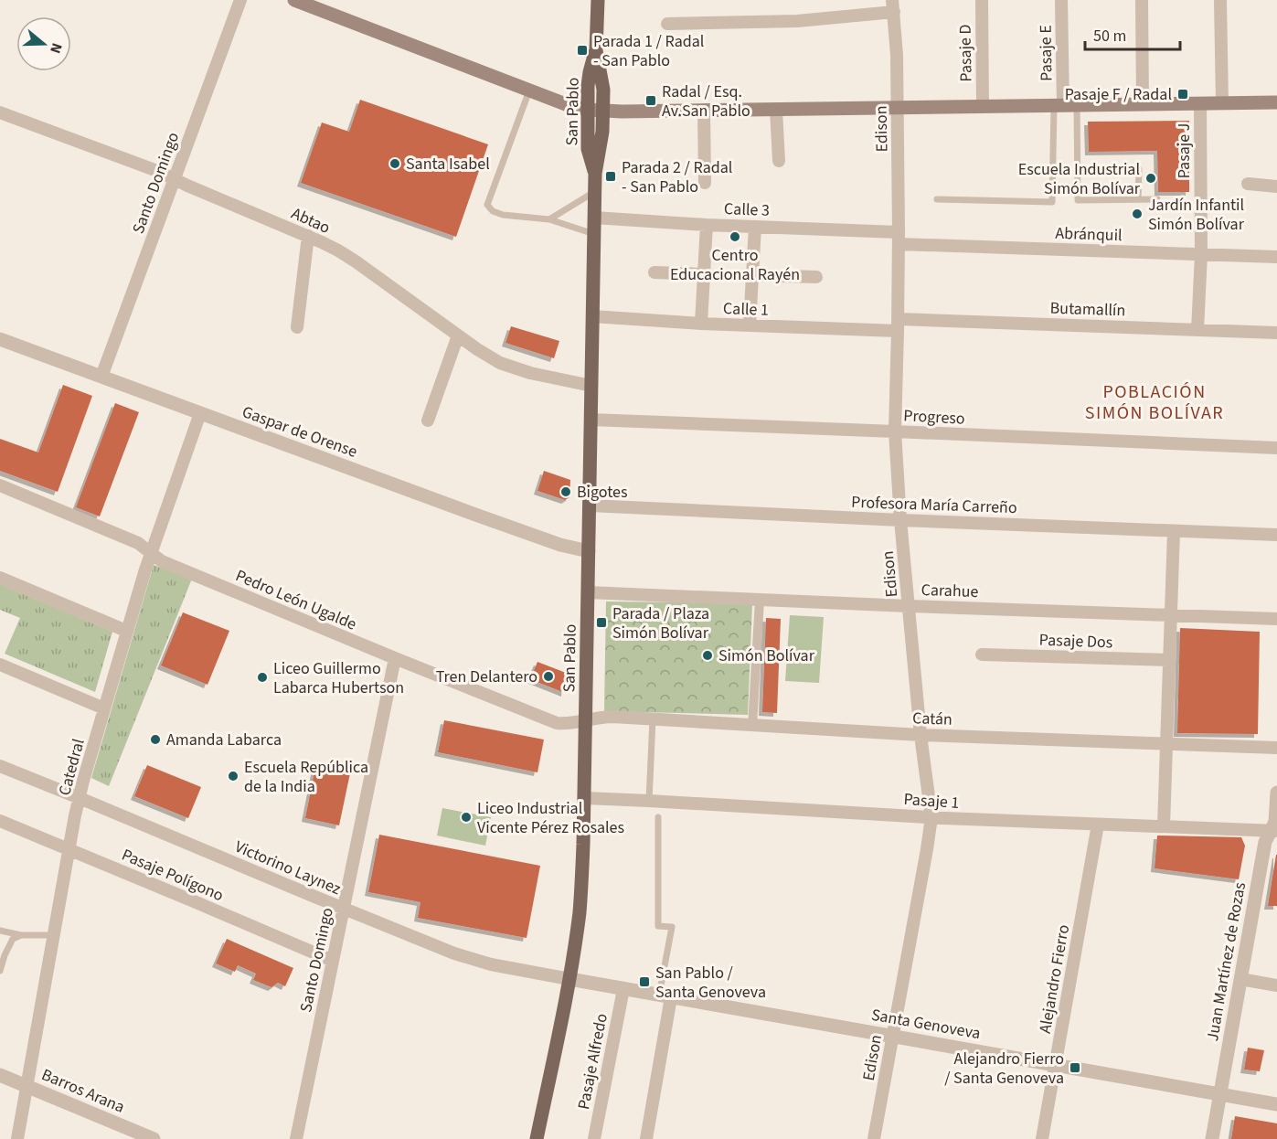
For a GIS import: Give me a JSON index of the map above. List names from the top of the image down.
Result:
{
  "streets": {
    "main road": ["San Pablo"],
    "street": [
      "Pasaje D",
      "Pasaje E",
      "Edison",
      "Pasaje J",
      "Santo Domingo",
      "Calle 3",
      "Abtao",
      "Abránquil",
      "Calle 1",
      "Butamallín",
      "Progreso",
      "Gaspar de Orense",
      "Profesora María Carreño",
      "Carahue",
      "Pedro León Ugalde",
      "Pasaje Dos",
      "Catán",
      "Catedral",
      "Pasaje 1",
      "Victorino Laynez",
      "Pasaje Polígono",
      "Juan Martínez de Rozas",
      "Alejandro Fierro",
      "Santa Genoveva",
      "Pasaje Alfredo",
      "Barros Arana"
    ]
  },
  "crossings": [
    ["San Pablo", "Calle 3"],
    ["San Pablo", "Abtao"],
    ["San Pablo", "Calle 1"],
    ["San Pablo", "Progreso"],
    ["San Pablo", "Gaspar de Orense"],
    ["San Pablo", "Profesora María Carreño"],
    ["San Pablo", "Carahue"],
    ["San Pablo", "Pedro León Ugalde"],
    ["San Pablo", "Catán"],
    ["San Pablo", "Pasaje 1"],
    ["San Pablo", "Victorino Laynez"],
    ["San Pablo", "Santa Genoveva"],
    ["Edison", "Calle 3"],
    ["Edison", "Abránquil"],
    ["Edison", "Calle 1"],
    ["Edison", "Butamallín"],
    ["Edison", "Progreso"],
    ["Edison", "Profesora María Carreño"],
    ["Edison", "Carahue"],
    ["Edison", "Catán"],
    ["Edison", "Pasaje 1"],
    ["Edison", "Santa Genoveva"],
    ["Pasaje J", "Abránquil"],
    ["Pasaje J", "Butamallín"],
    ["Santo Domingo", "Abtao"],
    ["Santo Domingo", "Gaspar de Orense"],
    ["Santo Domingo", "Pedro León Ugalde"],
    ["Santo Domingo", "Victorino Laynez"],
    ["Santo Domingo", "Pasaje Polígono"],
    ["Calle 3", "Abránquil"],
    ["Calle 1", "Butamallín"],
    ["Gaspar de Orense", "Catedral"],
    ["Pedro León Ugalde", "Catán"],
    ["Pedro León Ugalde", "Catedral"],
    ["Catedral", "Victorino Laynez"],
    ["Catedral", "Pasaje Polígono"],
    ["Catedral", "Barros Arana"],
    ["Pasaje 1", "Juan Martínez de Rozas"],
    ["Pasaje 1", "Alejandro Fierro"],
    ["Victorino Laynez", "Santa Genoveva"],
    ["Juan Martínez de Rozas", "Santa Genoveva"],
    ["Alejandro Fierro", "Santa Genoveva"],
    ["Santa Genoveva", "Pasaje Alfredo"]
  ],
  "districts": ["POBLACIÓN SIMÓN BOLÍVAR"],
  "places": {
    "transit": [
      "Parada 1 / Radal - San Pablo",
      "Pasaje F / Radal",
      "Radal / Esq. Av.San Pablo",
      "Parada 2 / Radal - San Pablo",
      "Parada / Plaza Simón Bolívar",
      "San Pablo / Santa Genoveva",
      "Alejandro Fierro / Santa Genoveva"
    ],
    "other": [
      "Santa Isabel",
      "Escuela Industrial Simón Bolívar",
      "Jardín Infantil Simón Bolívar",
      "Centro Educacional Rayén",
      "Bigotes",
      "Simón Bolívar",
      "Tren Delantero",
      "Liceo Guillermo Labarca Hubertson",
      "Amanda Labarca",
      "Escuela República de la India",
      "Liceo Industrial Vicente Pérez Rosales"
    ]
  },
  "scale_bar": "50 m",
  "north": "right"
}
